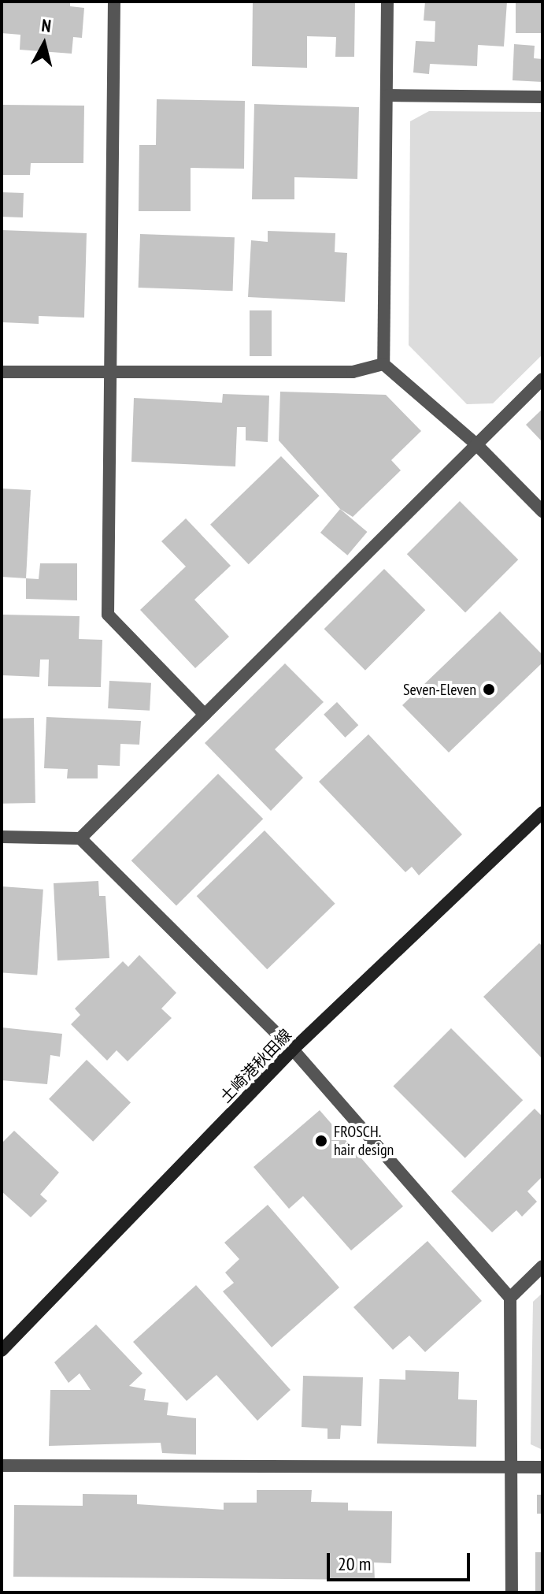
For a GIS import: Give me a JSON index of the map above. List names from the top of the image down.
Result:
{
  "streets": {
    "main road": ["土崎港秋田線"]
  },
  "places": ["Seven-Eleven", "FROSCH. hair design"],
  "scale_bar": "20 m",
  "north": "top"
}
